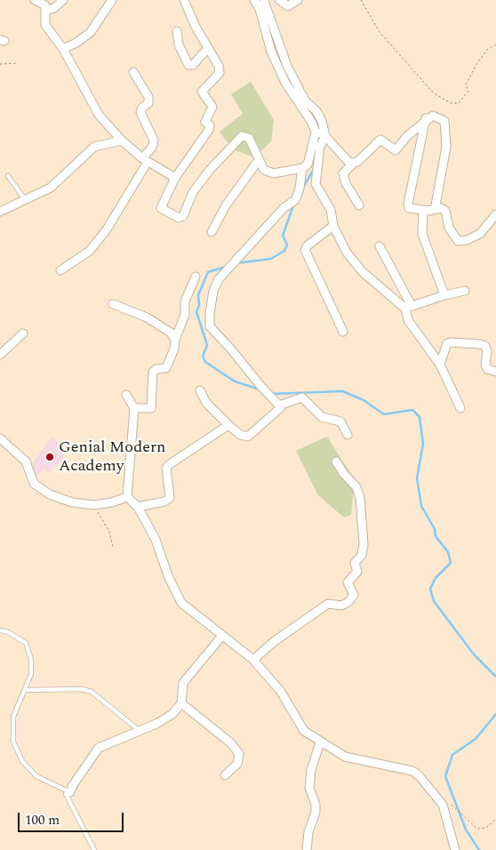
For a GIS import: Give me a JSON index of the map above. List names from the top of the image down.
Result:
{
  "places": ["Genial Modern Academy"],
  "scale_bar": "100 m"
}
